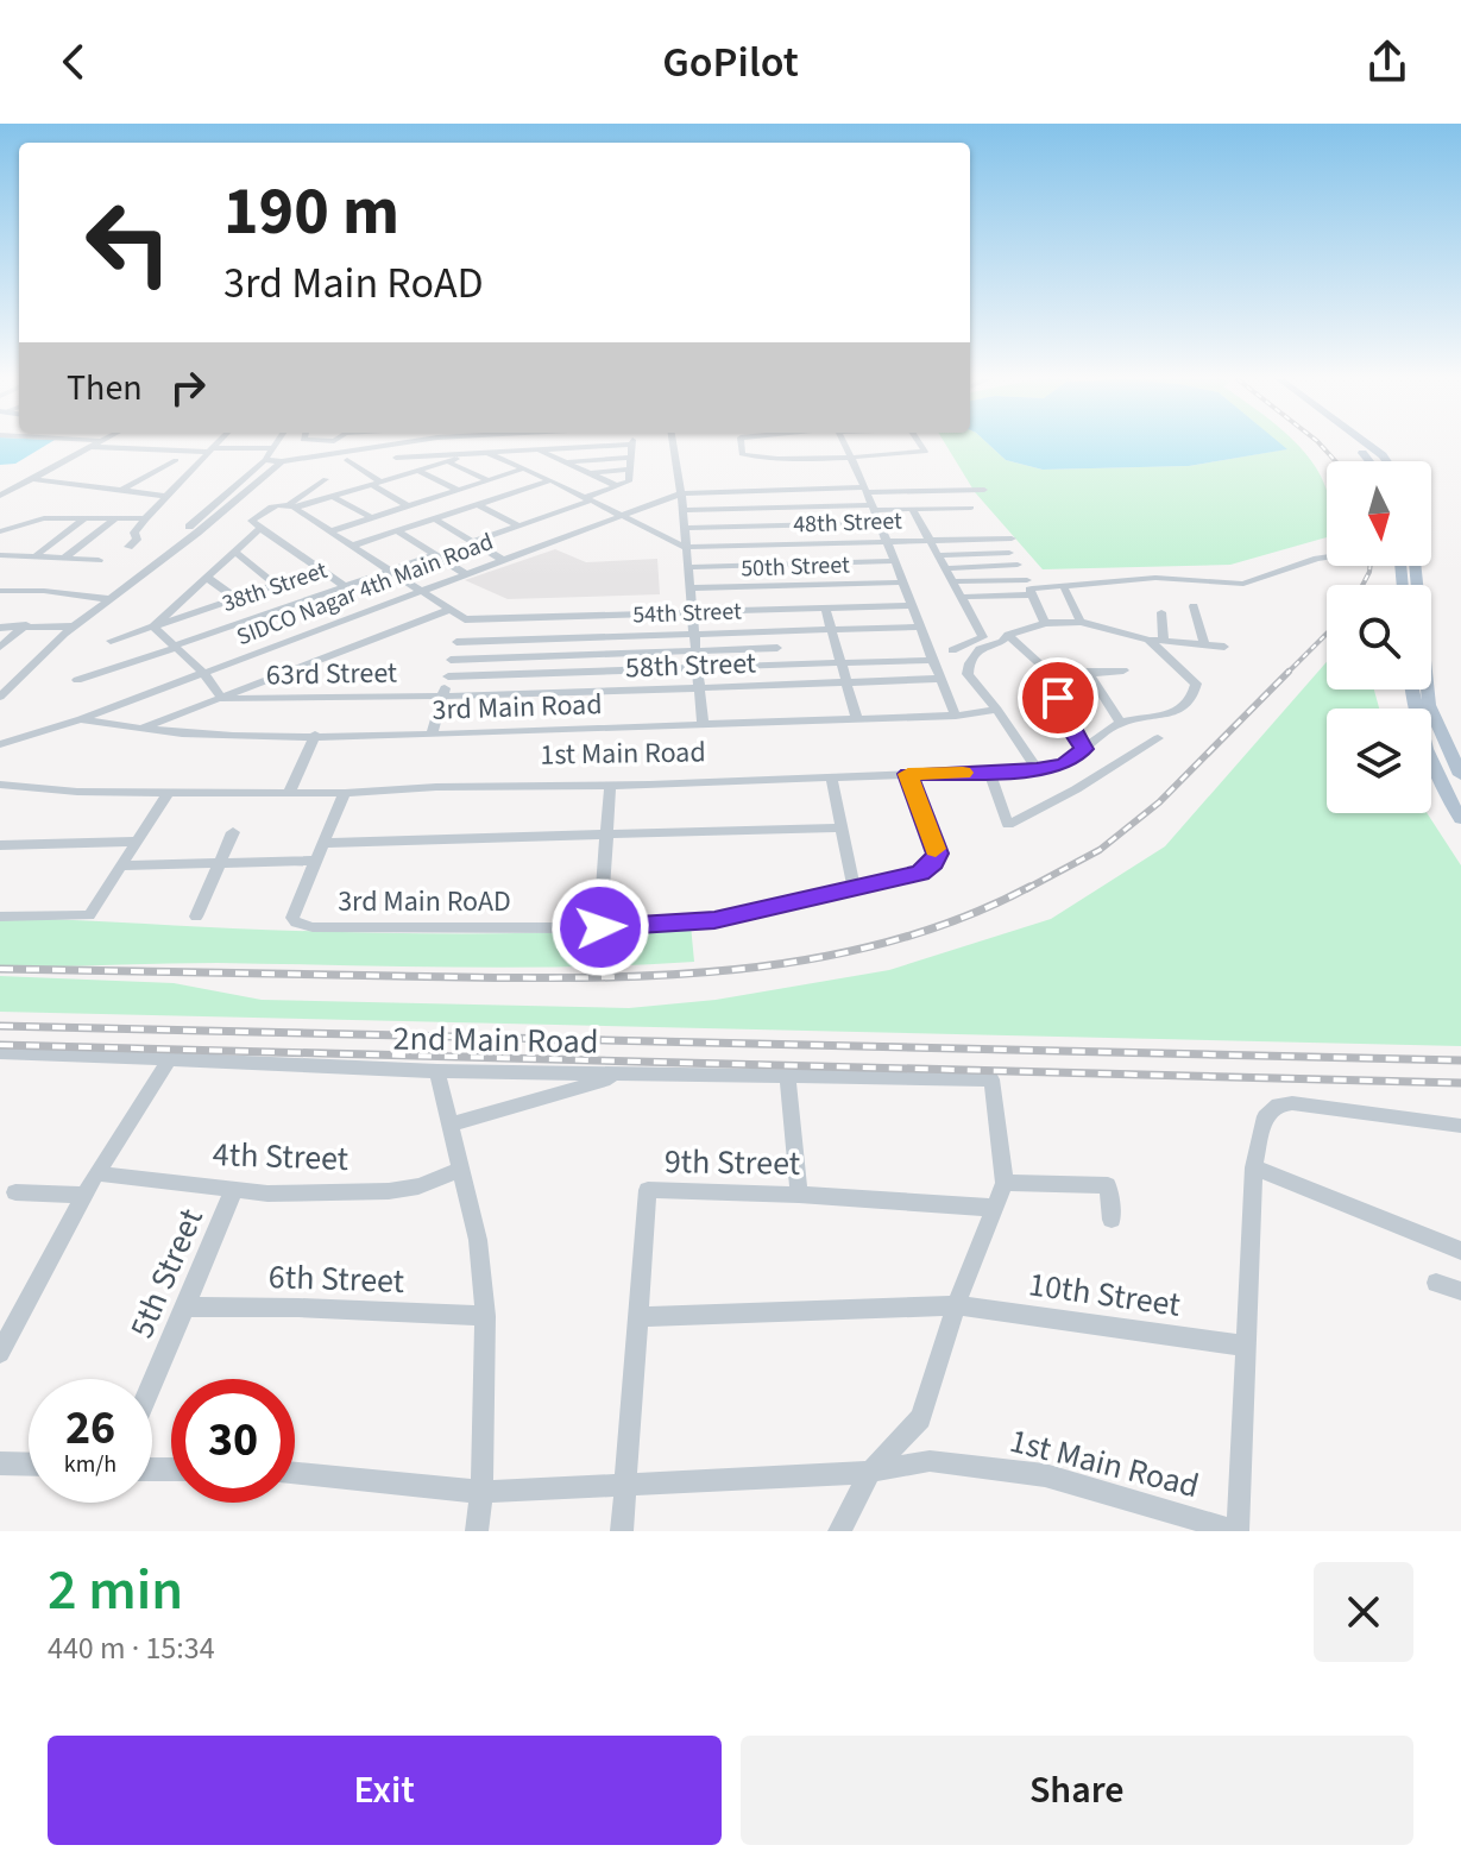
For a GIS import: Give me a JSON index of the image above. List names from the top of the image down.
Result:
{
  "streets": {
    "street": [
      "48th Street",
      "50th Street",
      "38th Street",
      "SIDCO Nagar 4th Main Road",
      "54th Street",
      "58th Street",
      "63rd Street",
      "3rd Main Road",
      "1st Main Road",
      "3rd Main RoAD",
      "2nd Main Road",
      "4th Street",
      "9th Street",
      "5th Street",
      "6th Street",
      "10th Street"
    ]
  },
  "crossings": [
    ["SIDCO Nagar 4th Main Road", "3rd Main Road"],
    ["58th Street", "63rd Street"],
    ["1st Main Road", "3rd Main RoAD"],
    ["1st Main Road", "9th Street"],
    ["4th Street", "5th Street"],
    ["9th Street", "10th Street"],
    ["5th Street", "6th Street"]
  ],
  "north": "bottom",
  "page": {
    "header": "GoPilot",
    "turn": ["190 m", "3rd Main RoAD"],
    "then": "Then",
    "speed": "26 km/h",
    "limit": "30",
    "heading": ["2 min", "440 m · 15:34"],
    "buttons": ["Exit", "Share"]
  }
}
